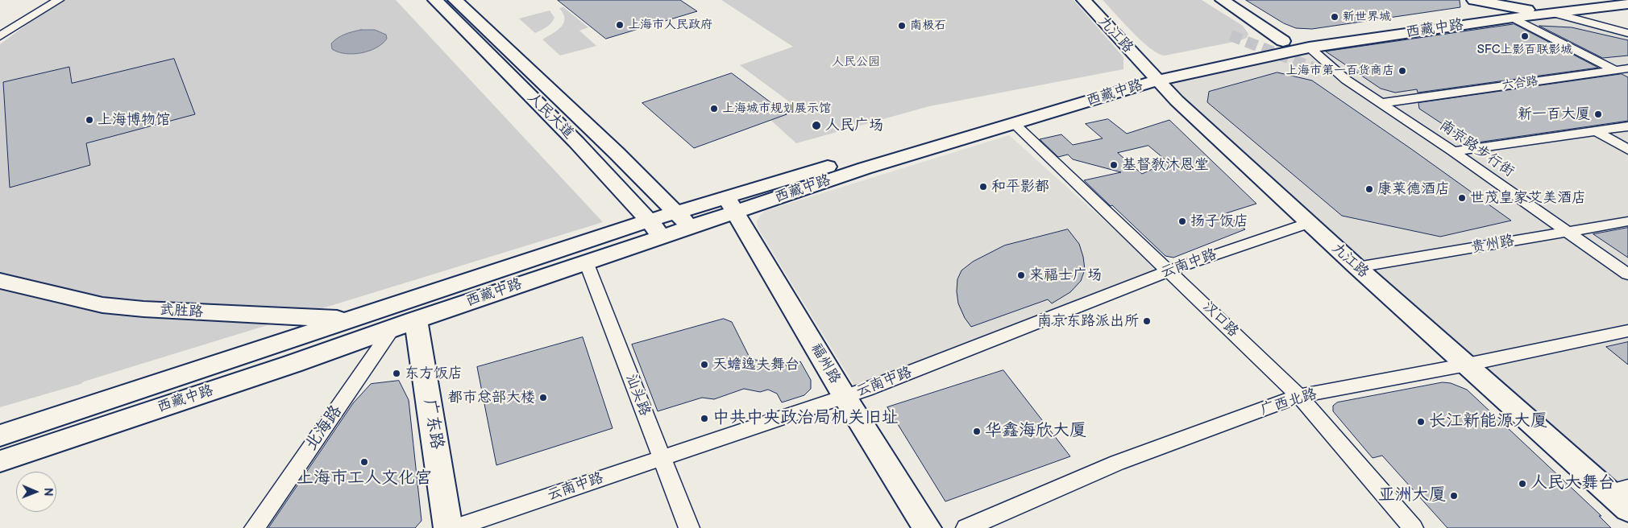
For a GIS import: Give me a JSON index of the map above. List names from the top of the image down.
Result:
{
  "streets": {
    "main road": [
      "西藏中路",
      "九江路",
      "人民大道",
      "武胜路",
      "福州路",
      "广东路"
    ],
    "street": [
      "六合路",
      "南京路步行街",
      "贵州路",
      "云南中路",
      "汉口路",
      "汕头路",
      "广西北路",
      "北海路"
    ]
  },
  "crossings": [
    ["西藏中路", "九江路"],
    ["西藏中路", "人民大道"],
    ["西藏中路", "南京路步行街"],
    ["西藏中路", "武胜路"],
    ["西藏中路", "汉口路"],
    ["西藏中路", "福州路"],
    ["西藏中路", "汕头路"],
    ["西藏中路", "广东路"],
    ["西藏中路", "北海路"],
    ["九江路", "贵州路"],
    ["九江路", "云南中路"],
    ["九江路", "广西北路"],
    ["六合路", "南京路步行街"],
    ["南京路步行街", "贵州路"],
    ["云南中路", "汉口路"],
    ["云南中路", "福州路"],
    ["云南中路", "汕头路"],
    ["汉口路", "广西北路"]
  ],
  "parks": ["人民公园"],
  "places": [
    "新世界城",
    "上海市人民政府",
    "南极石",
    "SFC上影百联影城",
    "上海市第一百货商店",
    "上海城市规划展示馆",
    "新一百大厦",
    "上海博物馆",
    "人民广场",
    "基督教沐恩堂",
    "和平影都",
    "康莱德酒店",
    "世茂皇家艾美酒店",
    "扬子饭店",
    "来福士广场",
    "南京东路派出所",
    "天蟾逸夫舞台",
    "东方饭店",
    "都市总部大楼",
    "中共中央政治局机关旧址",
    "长江新能源大厦",
    "华鑫海欣大厦",
    "上海市工人文化宫",
    "人民大舞台",
    "亚洲大厦"
  ],
  "north": "right"
}
